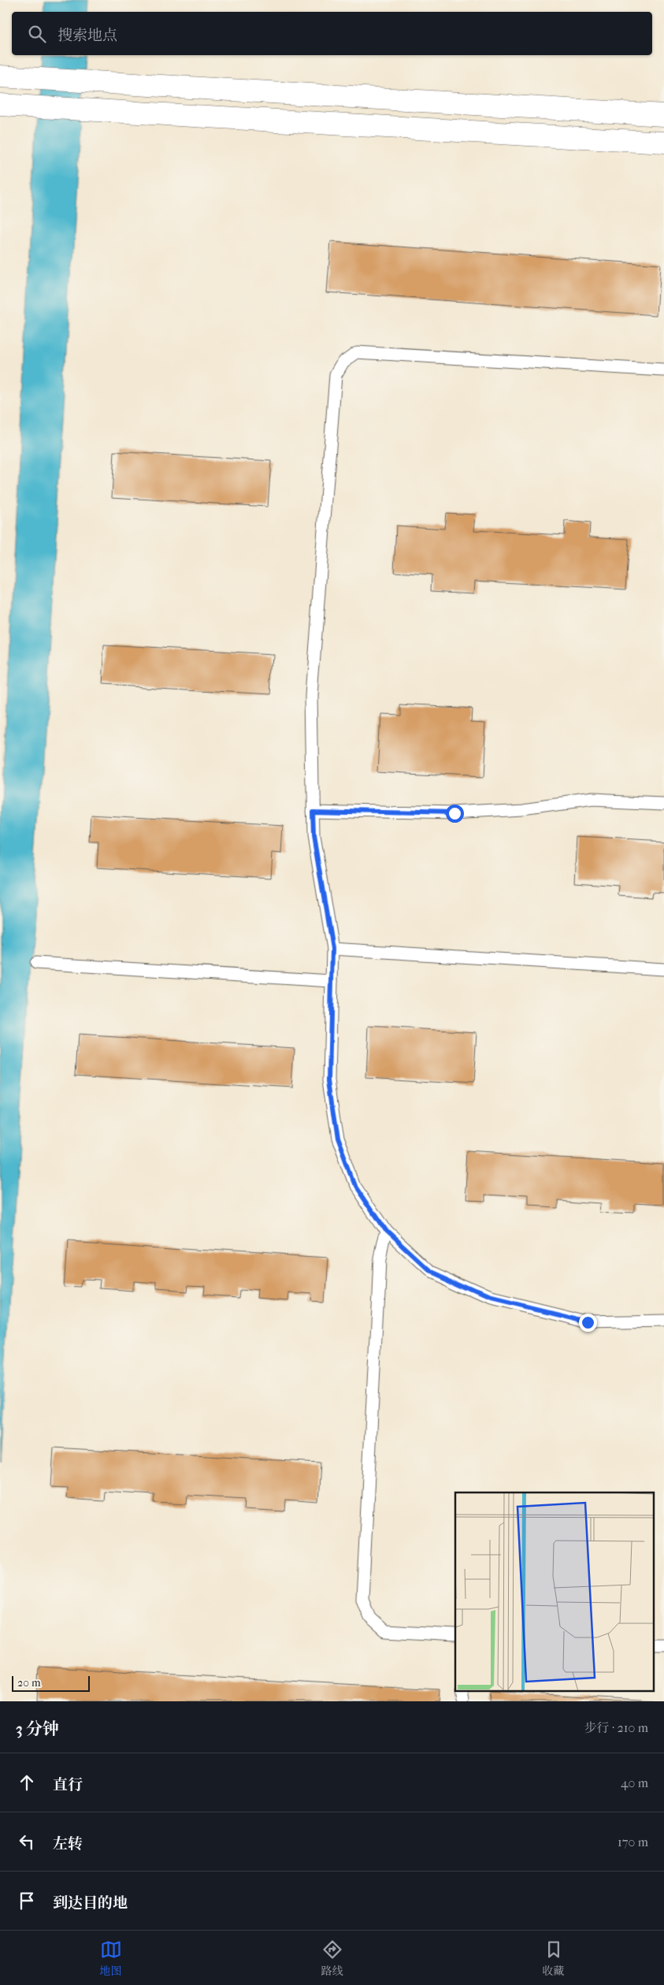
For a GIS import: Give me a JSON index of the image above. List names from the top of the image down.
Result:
{
  "scale_bar": "20 m",
  "page": {
    "search": "搜索地点",
    "scale": "20 m",
    "heading": ["3 分钟", "步行 · 210 m"],
    "list": [
      ["直行", "40 m"],
      ["左转", "170 m"],
      "到达目的地"
    ],
    "nav": ["地图", "路线", "收藏"]
  }
}
